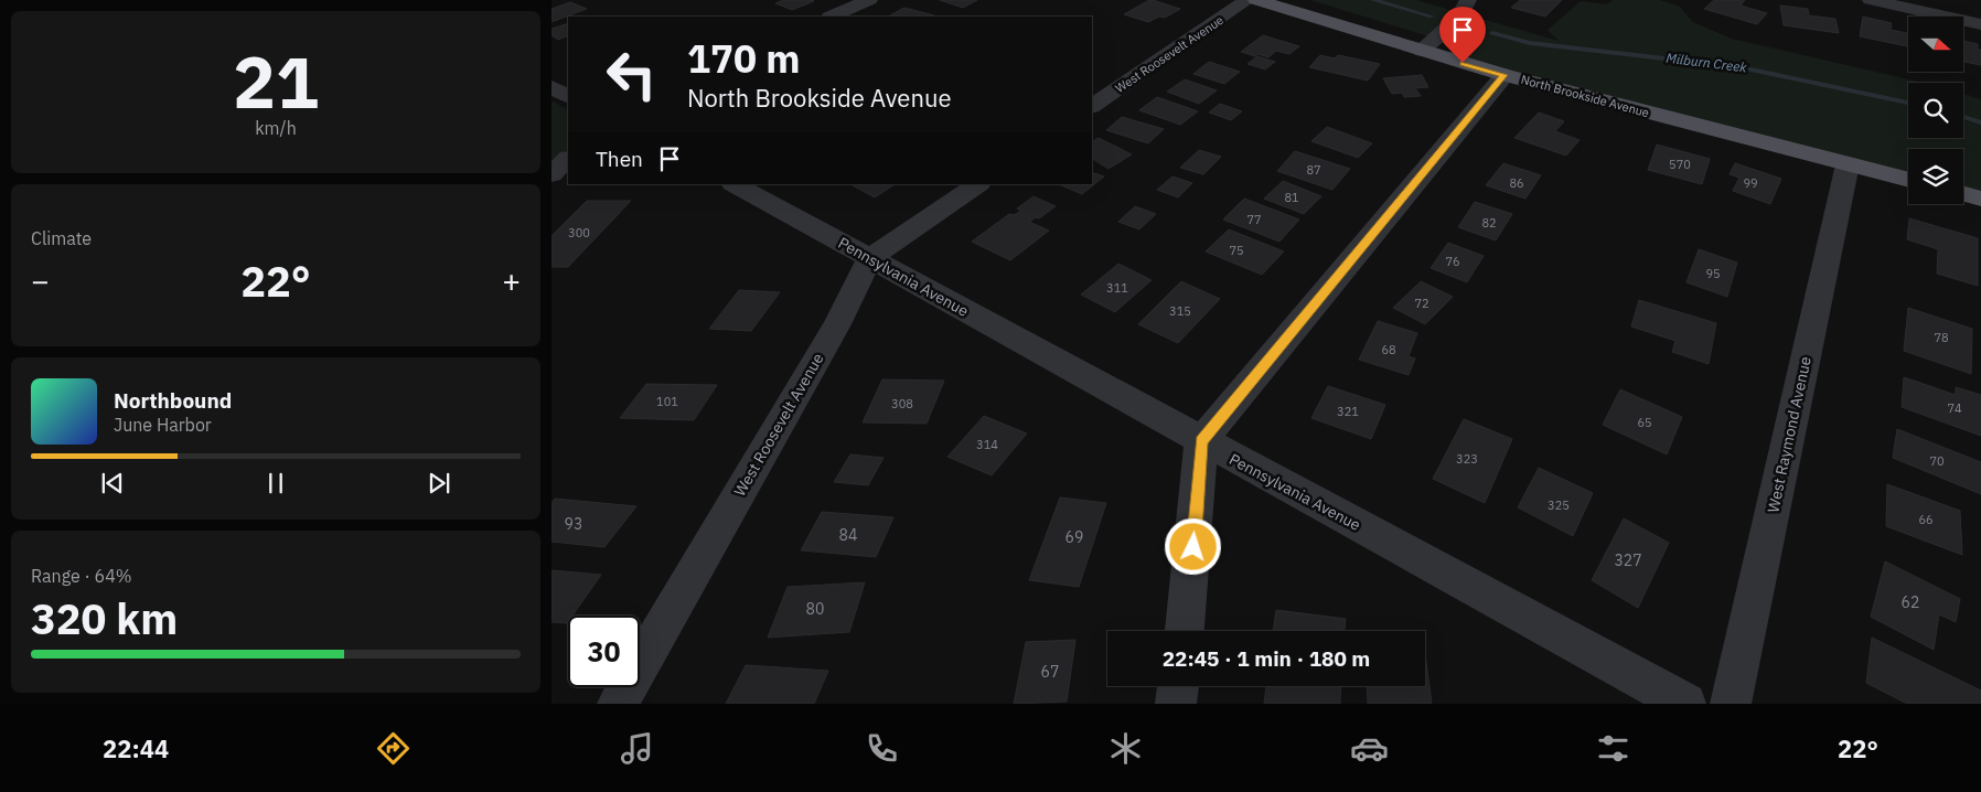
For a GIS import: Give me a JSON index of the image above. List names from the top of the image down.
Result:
{
  "streets": {
    "main road": ["North Brookside Avenue"],
    "street": ["West Roosevelt Avenue", "Pennsylvania Avenue", "West Raymond Avenue"]
  },
  "crossings": [
    ["West Roosevelt Avenue", "Pennsylvania Avenue"],
    ["North Brookside Avenue", "West Raymond Avenue"]
  ],
  "water": ["Milburn Creek"],
  "house_numbers": [
    "570",
    "87",
    "86",
    "99",
    "81",
    "77",
    "82",
    "300",
    "75",
    "76",
    "95",
    "311",
    "72",
    "315",
    "78",
    "68",
    "101",
    "308",
    "74",
    "321",
    "65",
    "314",
    "323",
    "70",
    "325",
    "66",
    "93",
    "84",
    "69",
    "327",
    "62",
    "80",
    "67"
  ],
  "north": "right",
  "page": {
    "tile": [
      ["21", "km/h"],
      "Climate",
      ["Range · 64%", "320 km"]
    ],
    "turn": ["170 m", "North Brookside Avenue"],
    "then": "Then",
    "heat": ["−", "22°", "+"],
    "song": ["Northbound", "June Harbor"],
    "limit": "30",
    "trip": "22:45 · 1 min · 180 m",
    "tabs": ["22:44", "22°"]
  }
}
